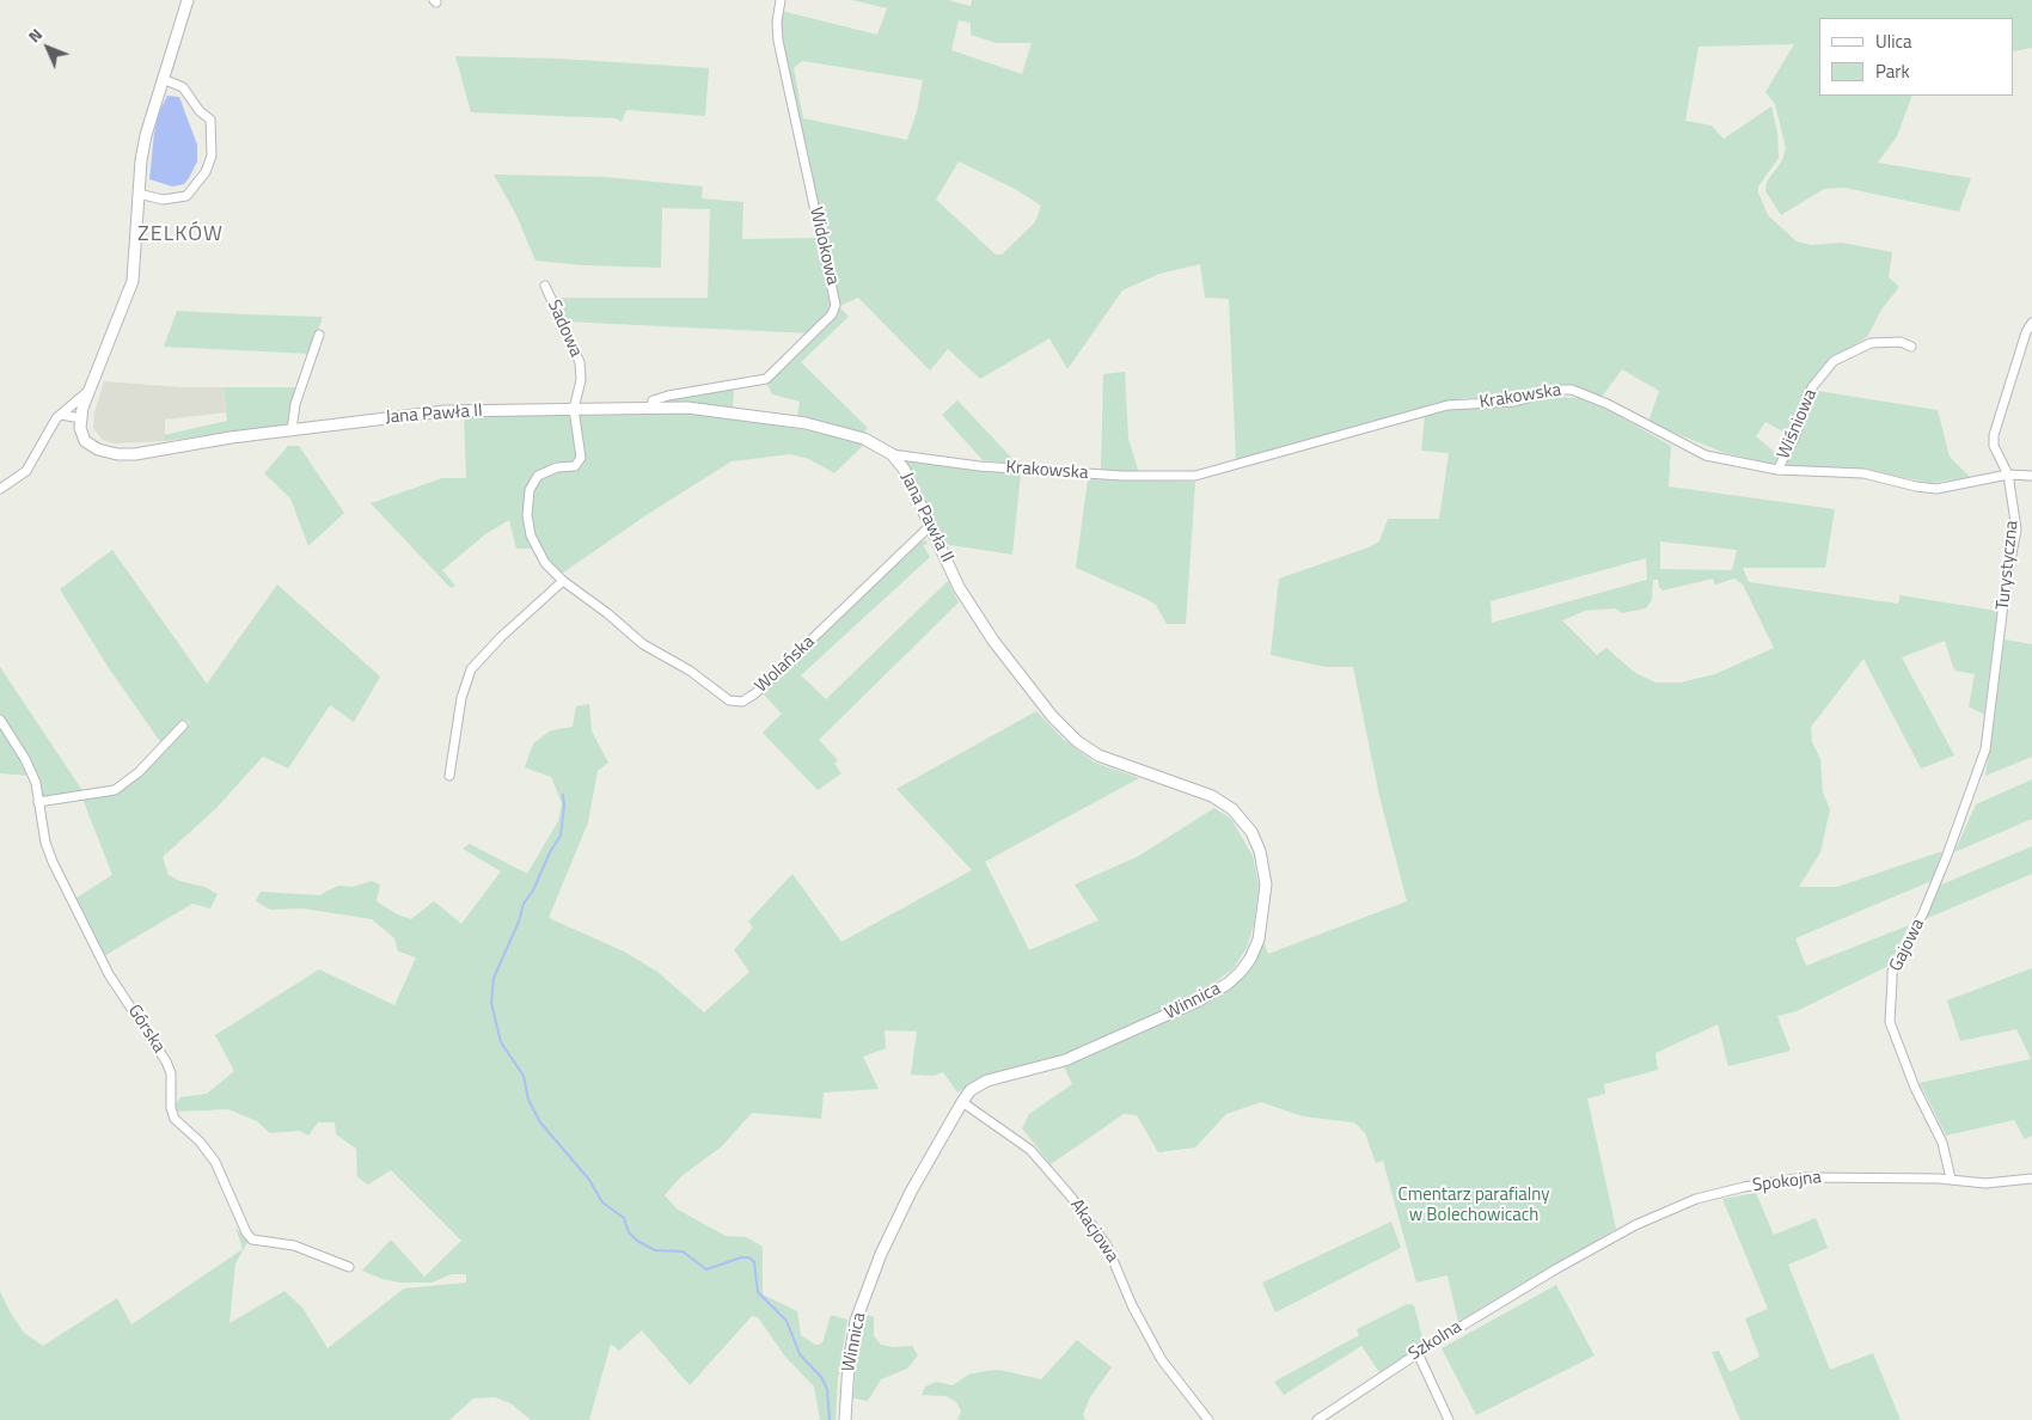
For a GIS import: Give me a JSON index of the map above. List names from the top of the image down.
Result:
{
  "streets": {
    "street": [
      "Widokowa",
      "Sadowa",
      "Krakowska",
      "Jana Pawła II",
      "Wiśniowa",
      "Turystyczna",
      "Wolańska",
      "Gajowa",
      "Winnica",
      "Górska",
      "Spokojna",
      "Akacjowa",
      "Szkolna"
    ]
  },
  "crossings": [
    ["Widokowa", "Jana Pawła II"],
    ["Sadowa", "Jana Pawła II"],
    ["Sadowa", "Wolańska"],
    ["Krakowska", "Jana Pawła II"],
    ["Krakowska", "Wiśniowa"],
    ["Krakowska", "Turystyczna"],
    ["Jana Pawła II", "Wolańska"],
    ["Jana Pawła II", "Winnica"],
    ["Turystyczna", "Gajowa"],
    ["Gajowa", "Spokojna"],
    ["Winnica", "Akacjowa"],
    ["Spokojna", "Szkolna"]
  ],
  "districts": ["ZELKÓW"],
  "parks": ["Cmentarz parafialny w Bolechowicach"],
  "legend": ["Ulica", "Park"],
  "north": "top left"
}
